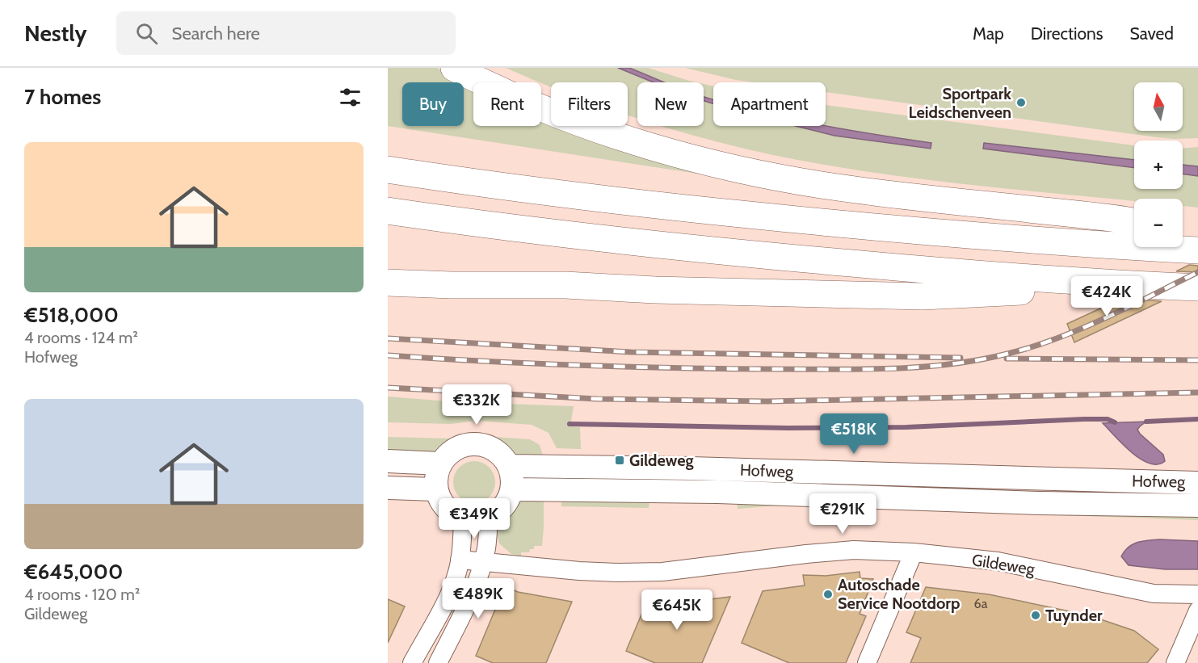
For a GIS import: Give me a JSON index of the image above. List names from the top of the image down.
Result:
{
  "streets": {
    "main road": ["Hofweg"],
    "street": ["Gildeweg"]
  },
  "places": {
    "other": ["Sportpark Leidschenveen", "Autoschade Service Nootdorp", "Tuynder"],
    "transit": ["Gildeweg"]
  },
  "house_numbers": ["6a"],
  "north": "top",
  "page": {
    "header": "Nestly",
    "search": "Search here",
    "nav": ["Map", "Directions", "Saved"],
    "heading": "7 homes",
    "map_buttons": ["+", "−"],
    "chip": [
      "Buy",
      "Rent",
      "Filters",
      "New",
      "Apartment"
    ],
    "list": [
      {
        "name": "€518,000",
        "note": "4 rooms · 124 m² · Hofweg"
      },
      {
        "name": "€645,000",
        "note": "4 rooms · 120 m² · Gildeweg"
      }
    ],
    "price": [
      "€424K",
      "€332K",
      "€518K",
      "€291K",
      "€349K",
      "€489K",
      "€645K"
    ]
  }
}
